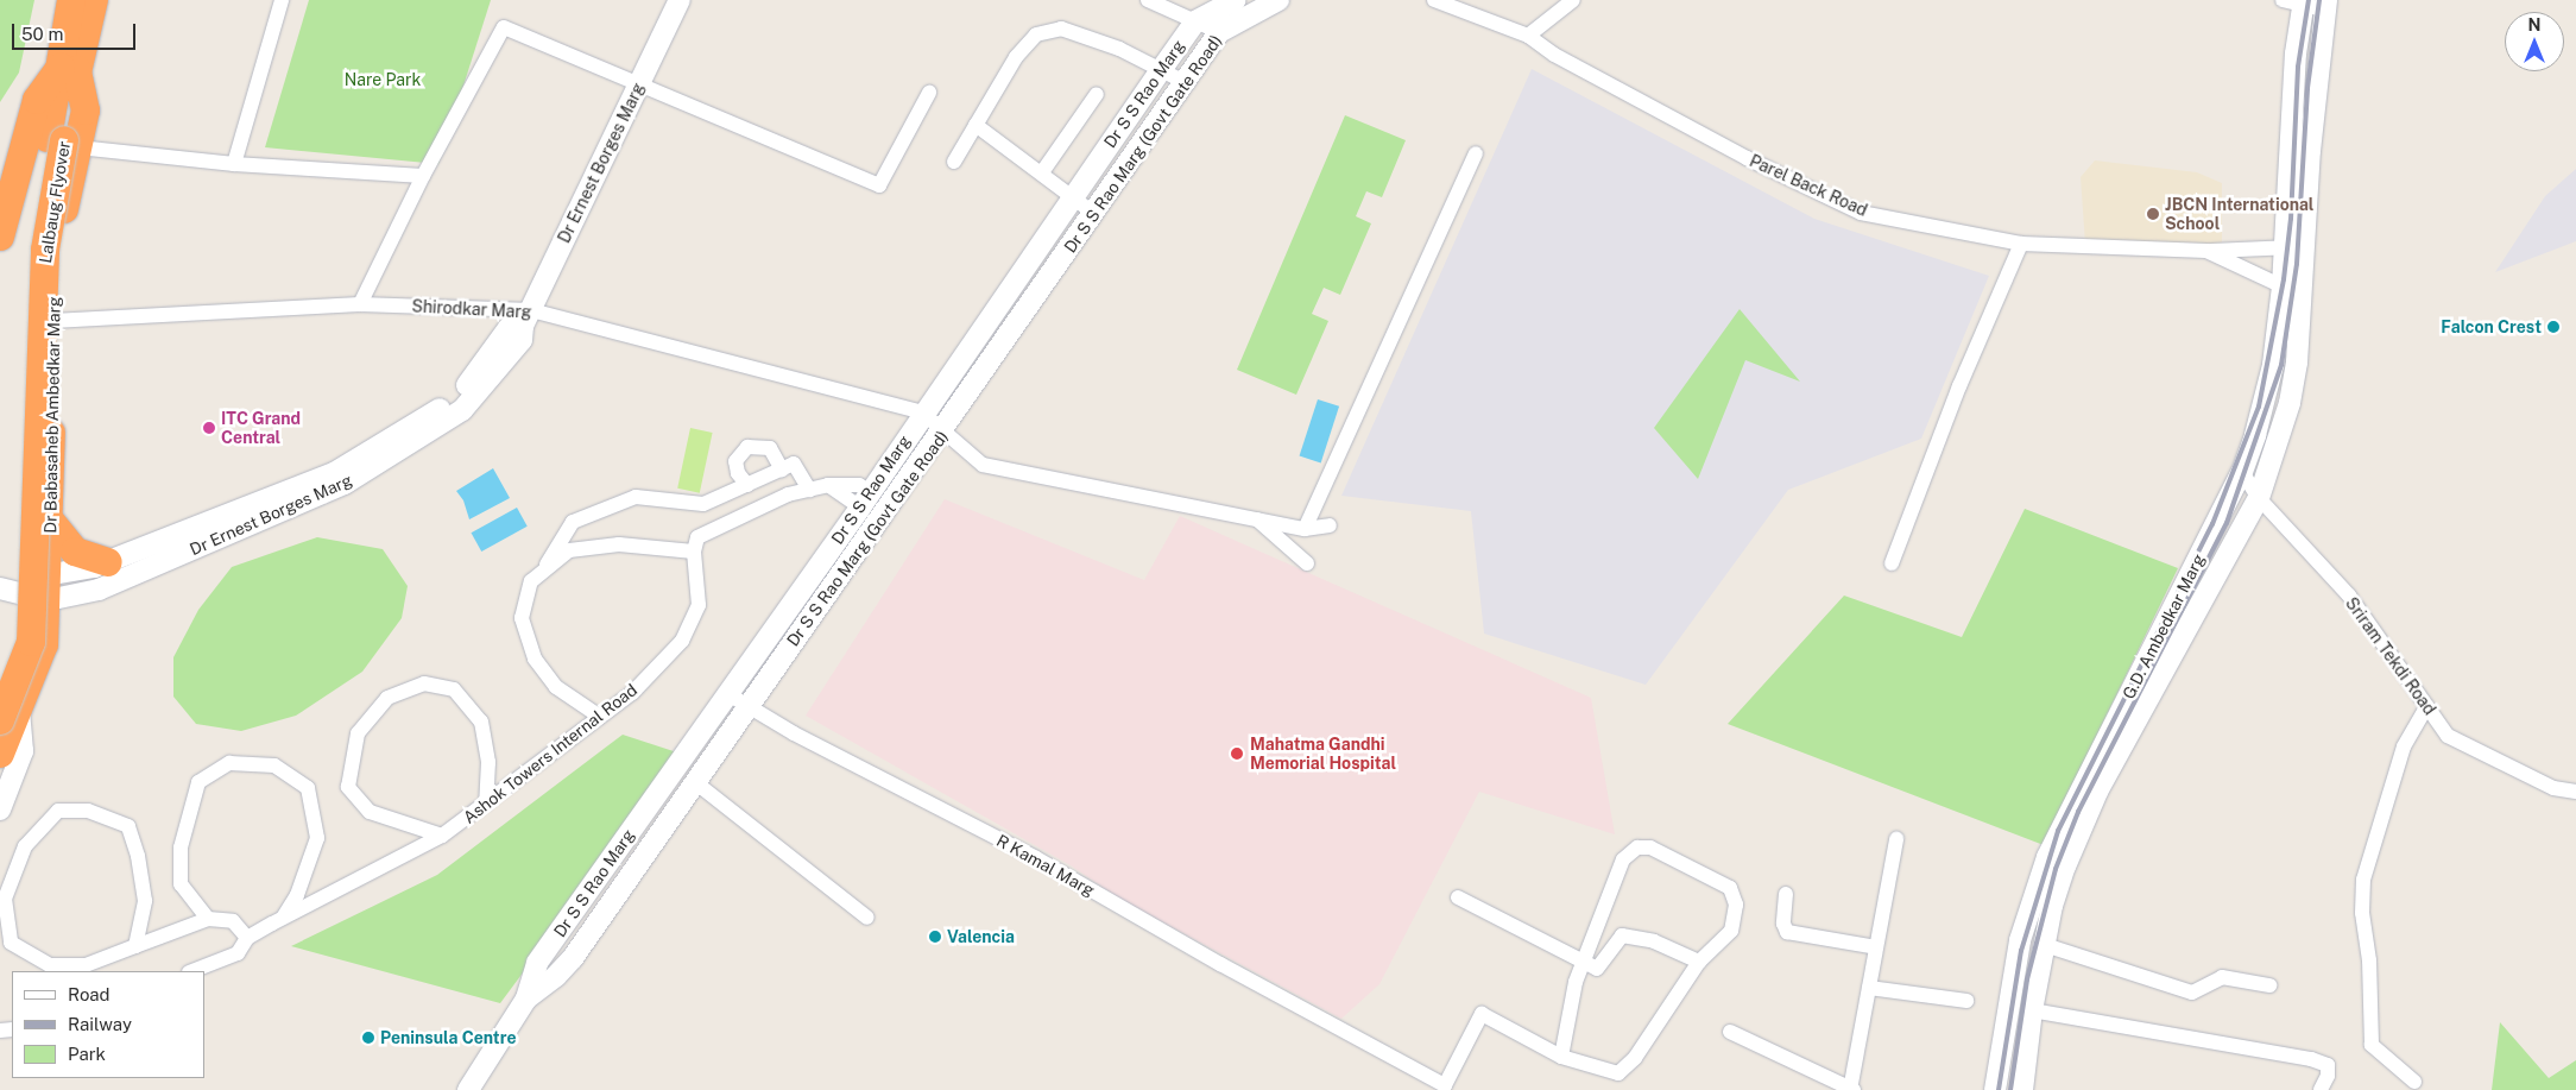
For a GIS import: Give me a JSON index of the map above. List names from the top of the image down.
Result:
{
  "streets": {
    "highway": ["Lalbaug Flyover", "Dr Babasaheb Ambedkar Marg"],
    "main road": [
      "Dr S S Rao Marg",
      "Dr S S Rao Marg (Govt Gate Road)",
      "Dr Ernest Borges Marg",
      "G.D. Ambedkar Marg"
    ],
    "street": [
      "Parel Back Road",
      "Shirodkar Marg",
      "Sriram Tekdi Road",
      "Ashok Towers Internal Road",
      "R Kamal Marg"
    ]
  },
  "crossings": [
    ["Dr S S Rao Marg", "Dr S S Rao Marg (Govt Gate Road)"],
    ["Dr S S Rao Marg", "Shirodkar Marg"],
    ["Dr S S Rao Marg", "R Kamal Marg"],
    ["Dr S S Rao Marg (Govt Gate Road)", "Shirodkar Marg"],
    ["Dr S S Rao Marg (Govt Gate Road)", "R Kamal Marg"],
    ["Dr Ernest Borges Marg", "Shirodkar Marg"],
    ["Dr Ernest Borges Marg", "Dr Babasaheb Ambedkar Marg"],
    ["Parel Back Road", "G.D. Ambedkar Marg"],
    ["Lalbaug Flyover", "Dr Babasaheb Ambedkar Marg"],
    ["Shirodkar Marg", "Dr Babasaheb Ambedkar Marg"],
    ["G.D. Ambedkar Marg", "Sriram Tekdi Road"]
  ],
  "parks": ["Nare Park"],
  "places": [
    "JBCN International School",
    "Falcon Crest",
    "ITC Grand Central",
    "Mahatma Gandhi Memorial Hospital",
    "Valencia",
    "Peninsula Centre"
  ],
  "legend": ["Road", "Railway", "Park"],
  "scale_bar": "50 m",
  "north": "top"
}
